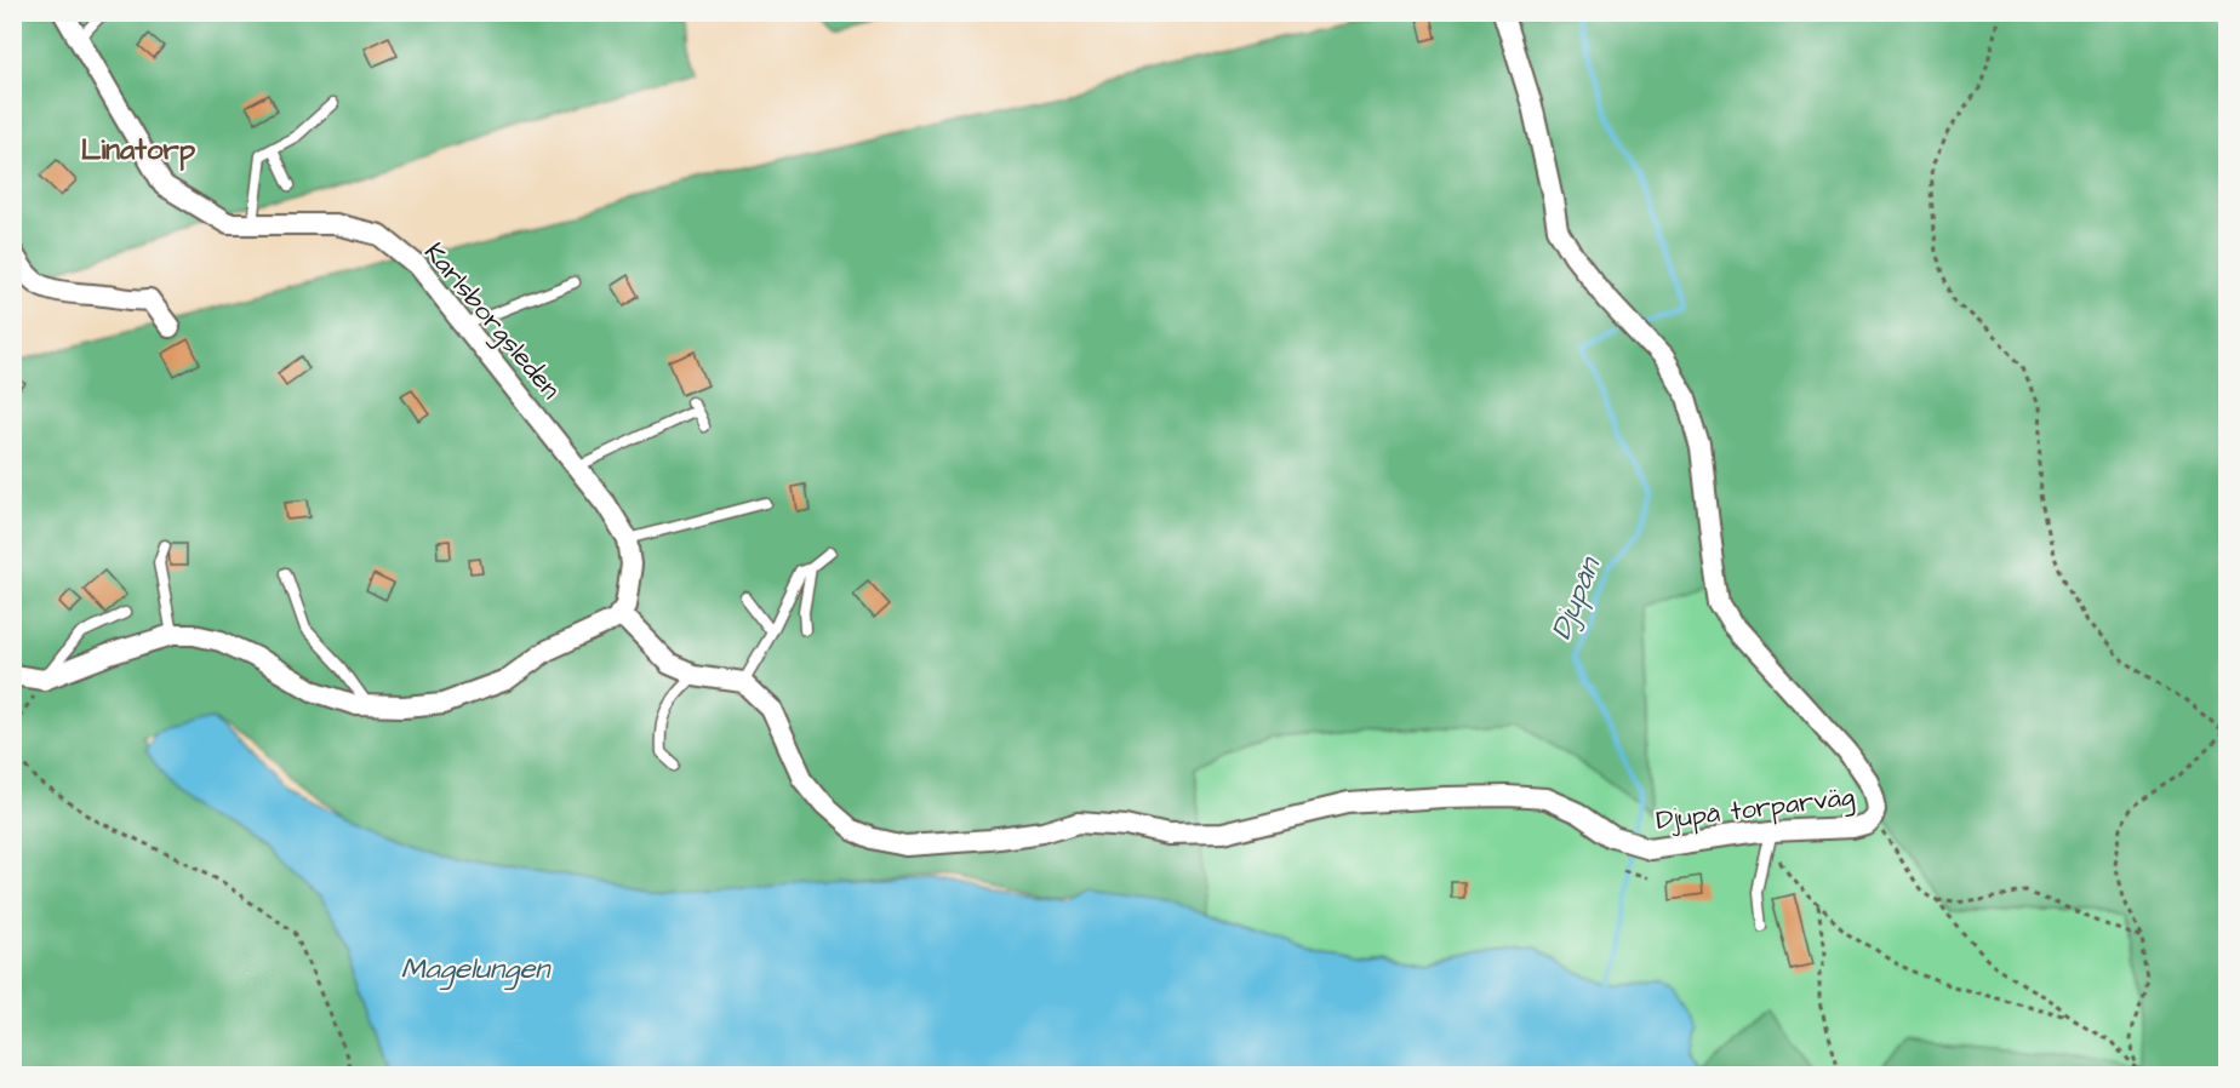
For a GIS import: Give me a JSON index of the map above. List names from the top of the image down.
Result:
{
  "streets": {
    "street": ["Karlsborgsleden", "Djupå torparväg"]
  },
  "districts": ["Linatorp"],
  "water": ["Djupån", "Magelungen"]
}
